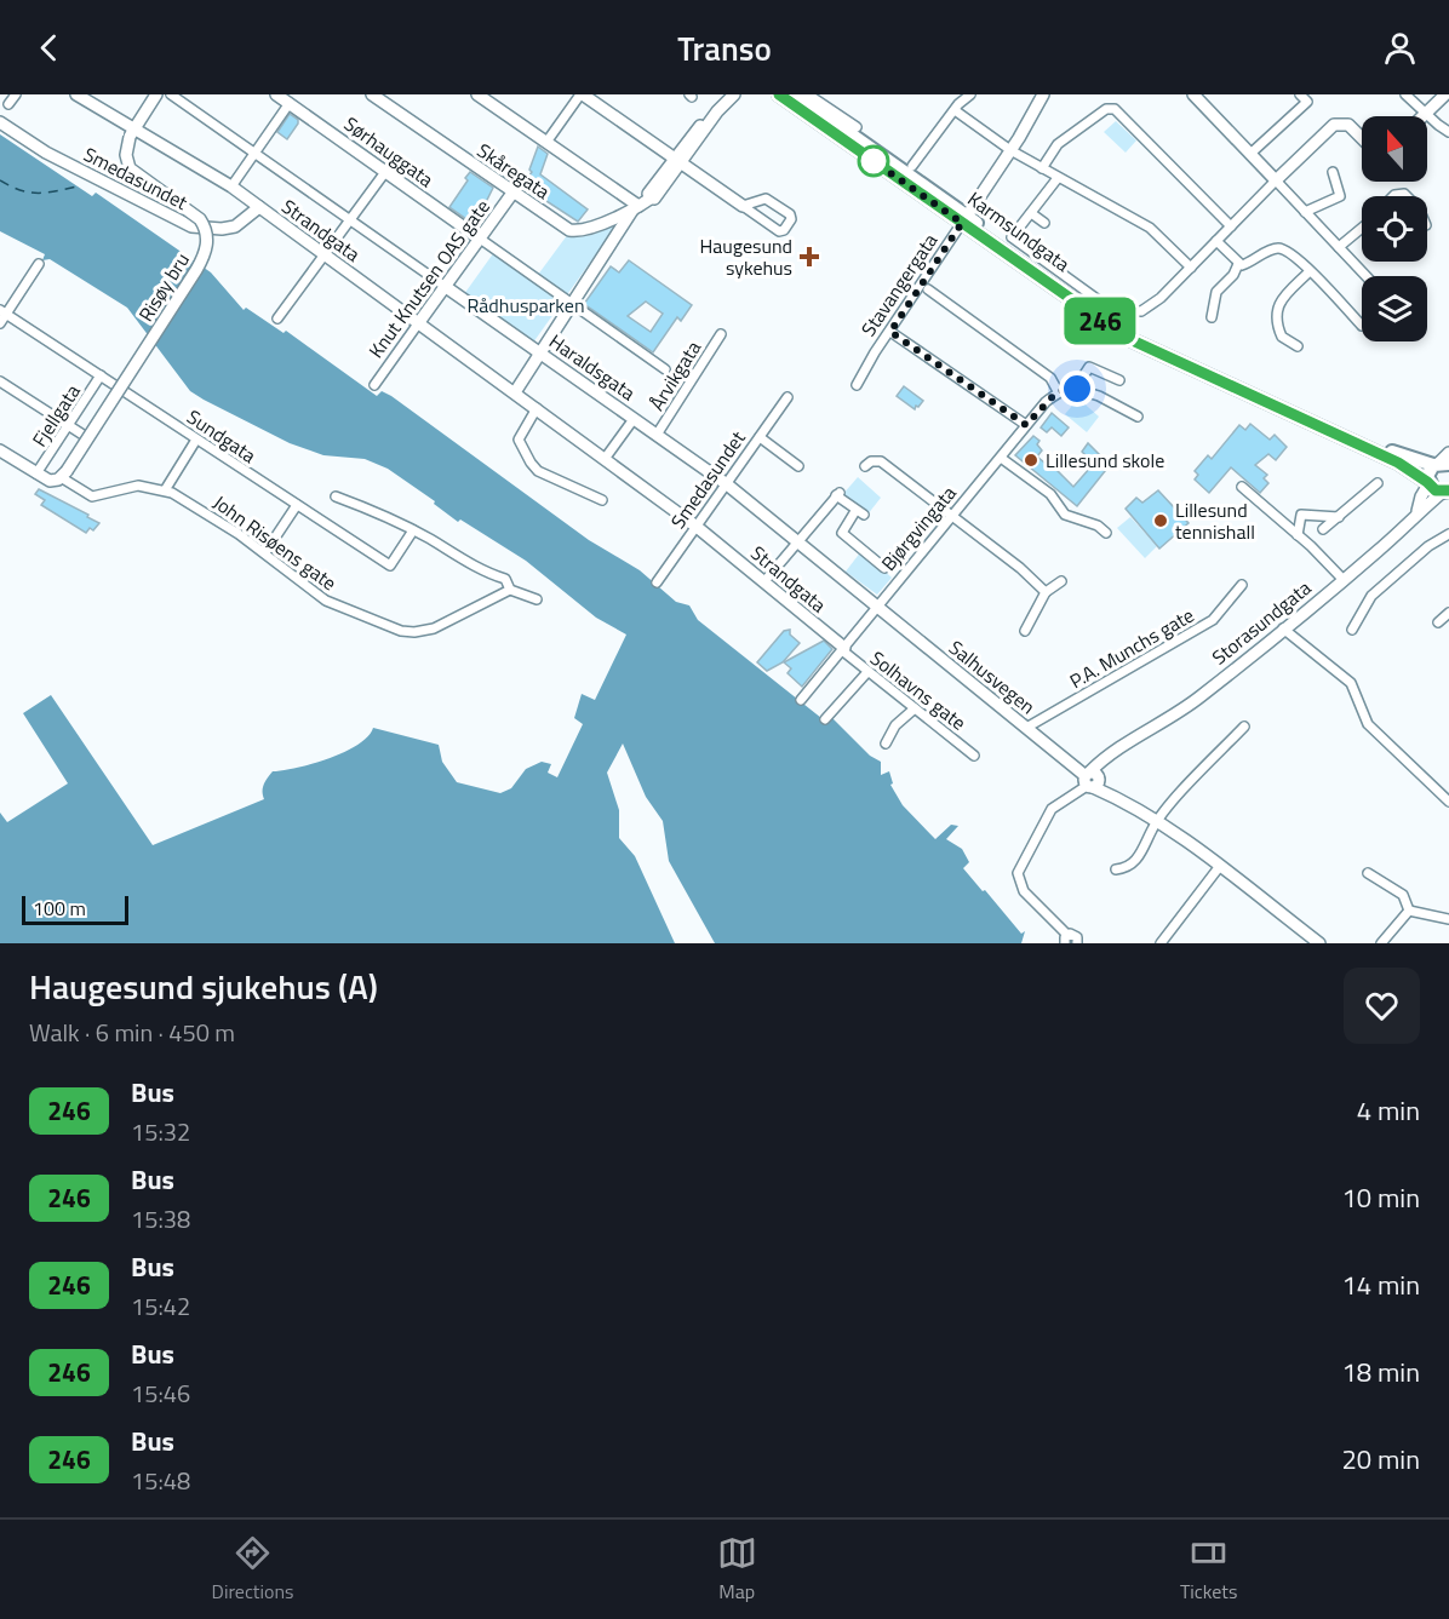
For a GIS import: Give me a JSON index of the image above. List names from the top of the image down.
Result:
{
  "streets": {
    "main road": ["Karmsundgata"],
    "street": [
      "Sørhauggata",
      "Skåregata",
      "Smedasundet",
      "Strandgata",
      "Knut Knutsen OAS gate",
      "Stavangergata",
      "Risøy bru",
      "Haraldsgata",
      "Årvikgata",
      "Fjellgata",
      "Sundgata",
      "Bjørgvingata",
      "John Risøens gate",
      "Storasundgata",
      "P.A. Munchs gate",
      "Salhusvegen",
      "Solhavns gate"
    ]
  },
  "crossings": [
    ["Sørhauggata", "Knut Knutsen OAS gate"],
    ["Skåregata", "Knut Knutsen OAS gate"],
    ["Smedasundet", "Strandgata"],
    ["Smedasundet", "Haraldsgata"],
    ["Strandgata", "Knut Knutsen OAS gate"],
    ["Strandgata", "Risøy bru"],
    ["Strandgata", "Bjørgvingata"],
    ["Strandgata", "Solhavns gate"],
    ["Karmsundgata", "Stavangergata"],
    ["Karmsundgata", "Storasundgata"],
    ["Knut Knutsen OAS gate", "Haraldsgata"],
    ["Risøy bru", "John Risøens gate"],
    ["Haraldsgata", "Årvikgata"],
    ["Haraldsgata", "Bjørgvingata"],
    ["Haraldsgata", "Salhusvegen"],
    ["Fjellgata", "Sundgata"],
    ["Bjørgvingata", "Salhusvegen"],
    ["Bjørgvingata", "Solhavns gate"],
    ["Storasundgata", "Salhusvegen"],
    ["P.A. Munchs gate", "Salhusvegen"]
  ],
  "parks": ["Rådhusparken"],
  "places": {
    "health": ["Haugesund sykehus"],
    "other": ["Lillesund skole", "Lillesund tennishall"]
  },
  "lines": ["bus line 246"],
  "scale_bar": "100 m",
  "north": "top",
  "page": {
    "header": "Transo",
    "on_map": "246",
    "scale": "100 m",
    "heading": ["Haugesund sjukehus (A)", "Walk · 6 min · 450 m"],
    "list": [
      {
        "mark": "246",
        "name": "Bus",
        "note": "15:32",
        "value": "4 min"
      },
      {
        "mark": "246",
        "name": "Bus",
        "note": "15:38",
        "value": "10 min"
      },
      {
        "mark": "246",
        "name": "Bus",
        "note": "15:42",
        "value": "14 min"
      },
      {
        "mark": "246",
        "name": "Bus",
        "note": "15:46",
        "value": "18 min"
      },
      {
        "mark": "246",
        "name": "Bus",
        "note": "15:48",
        "value": "20 min"
      }
    ],
    "tabs": ["Directions", "Map", "Tickets"]
  }
}
